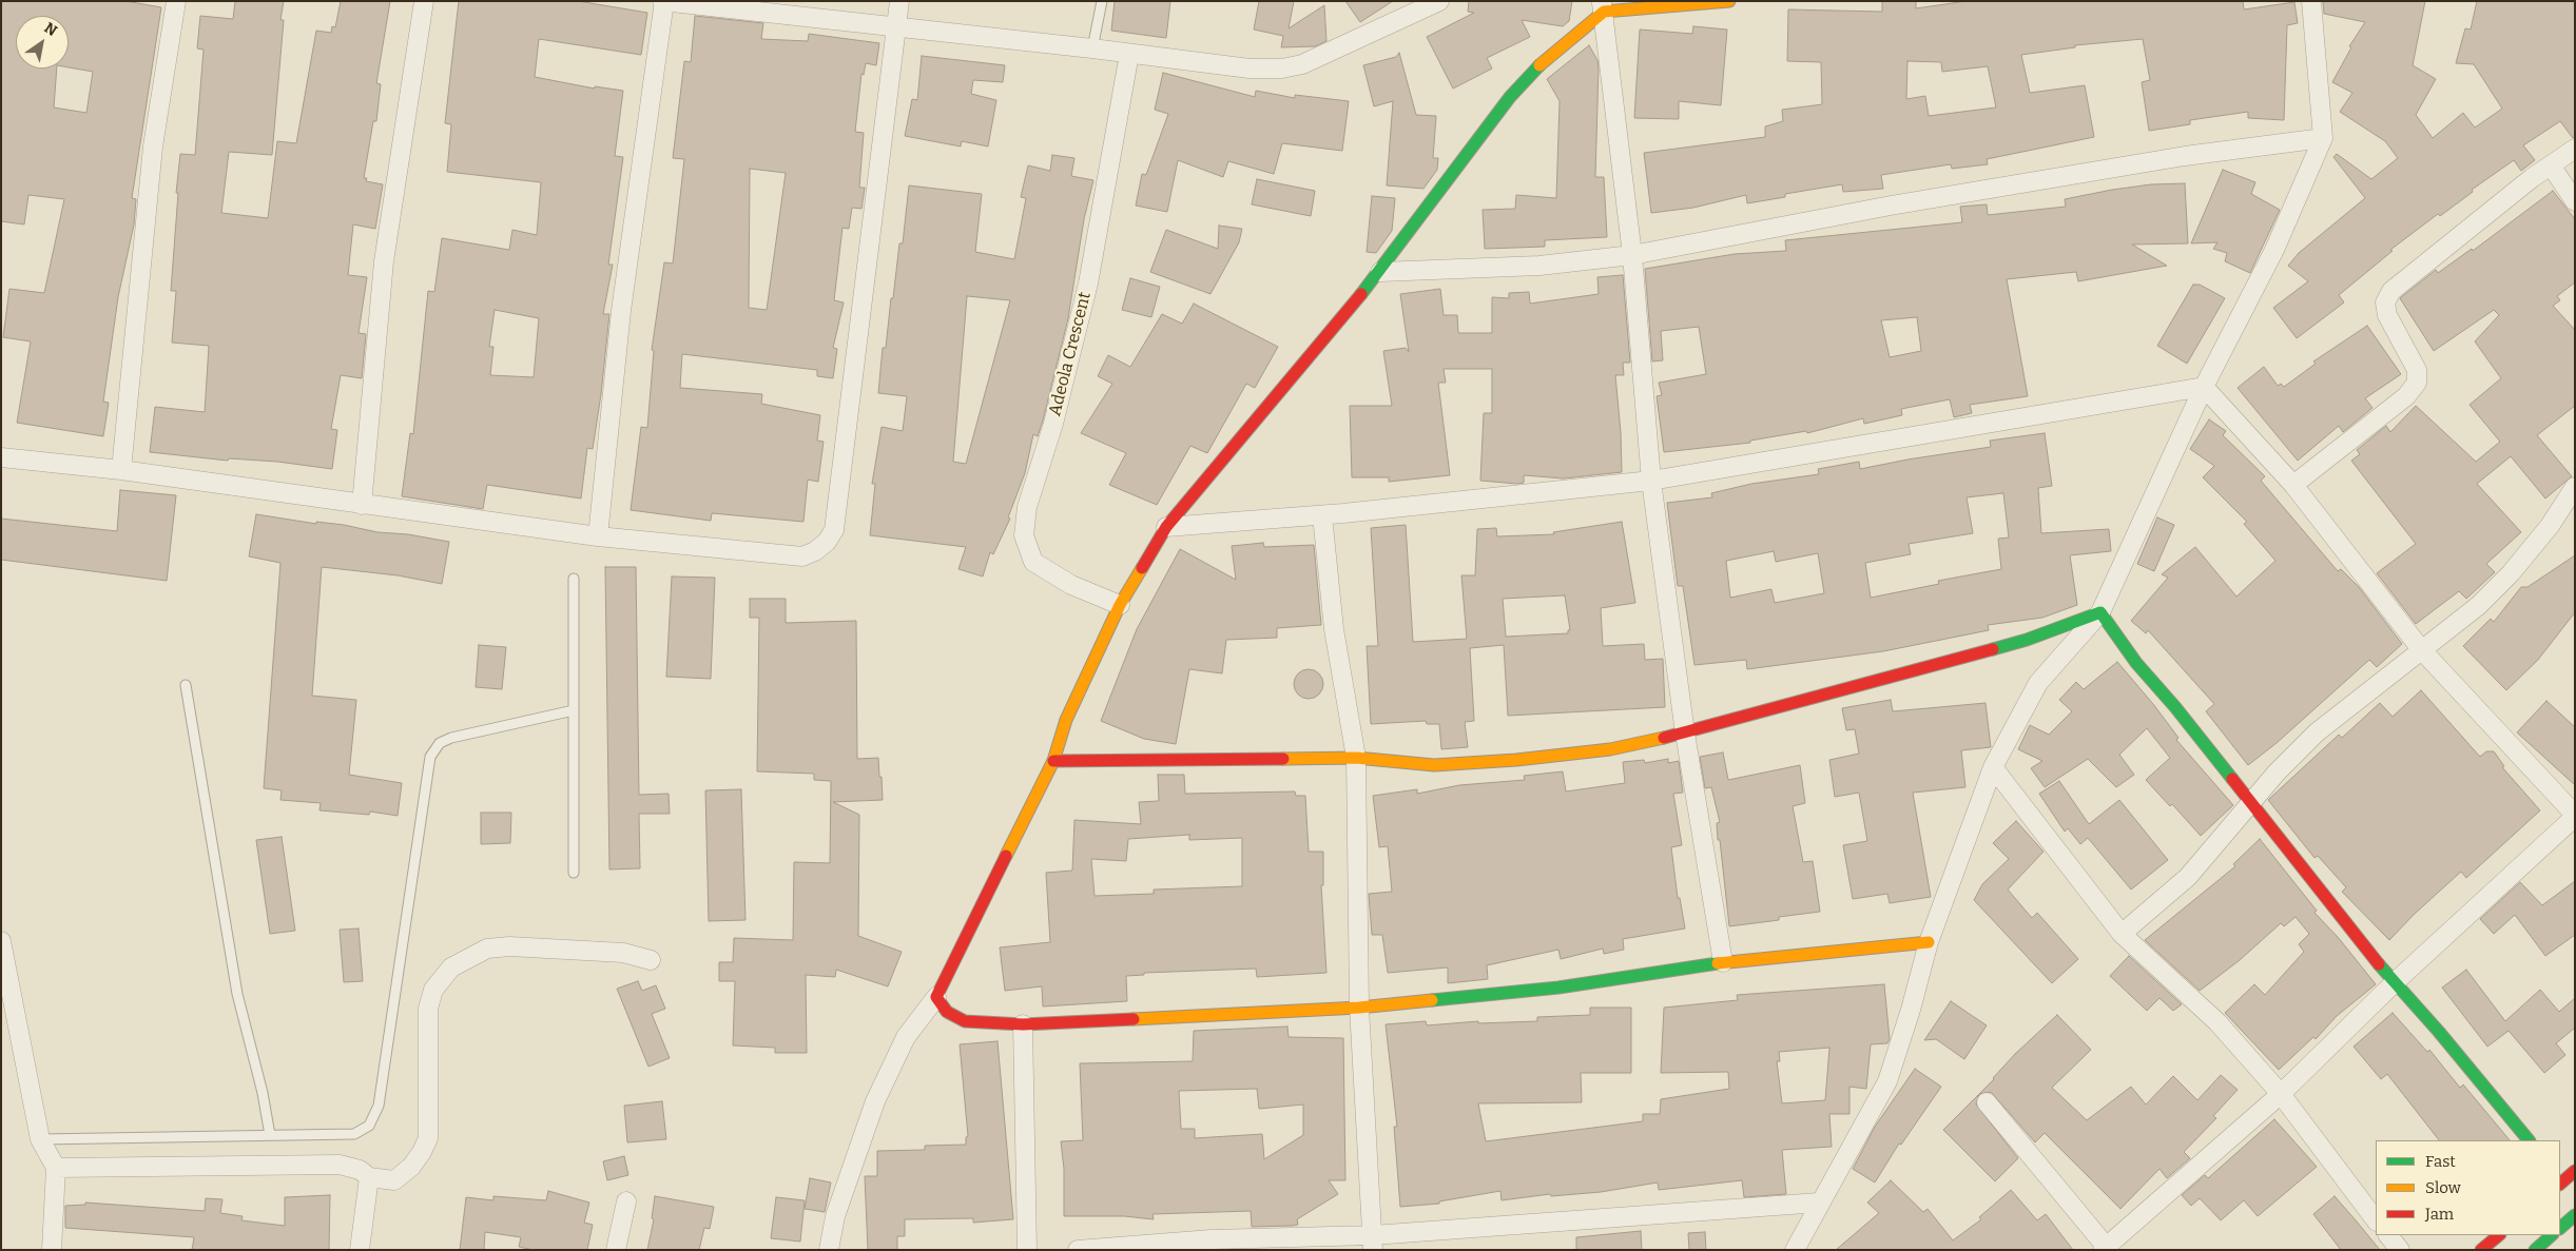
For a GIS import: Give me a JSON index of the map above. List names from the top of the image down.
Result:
{
  "streets": {
    "street": ["Adeola Crescent"]
  },
  "legend": ["Fast", "Slow", "Jam"],
  "north": "top right"
}
